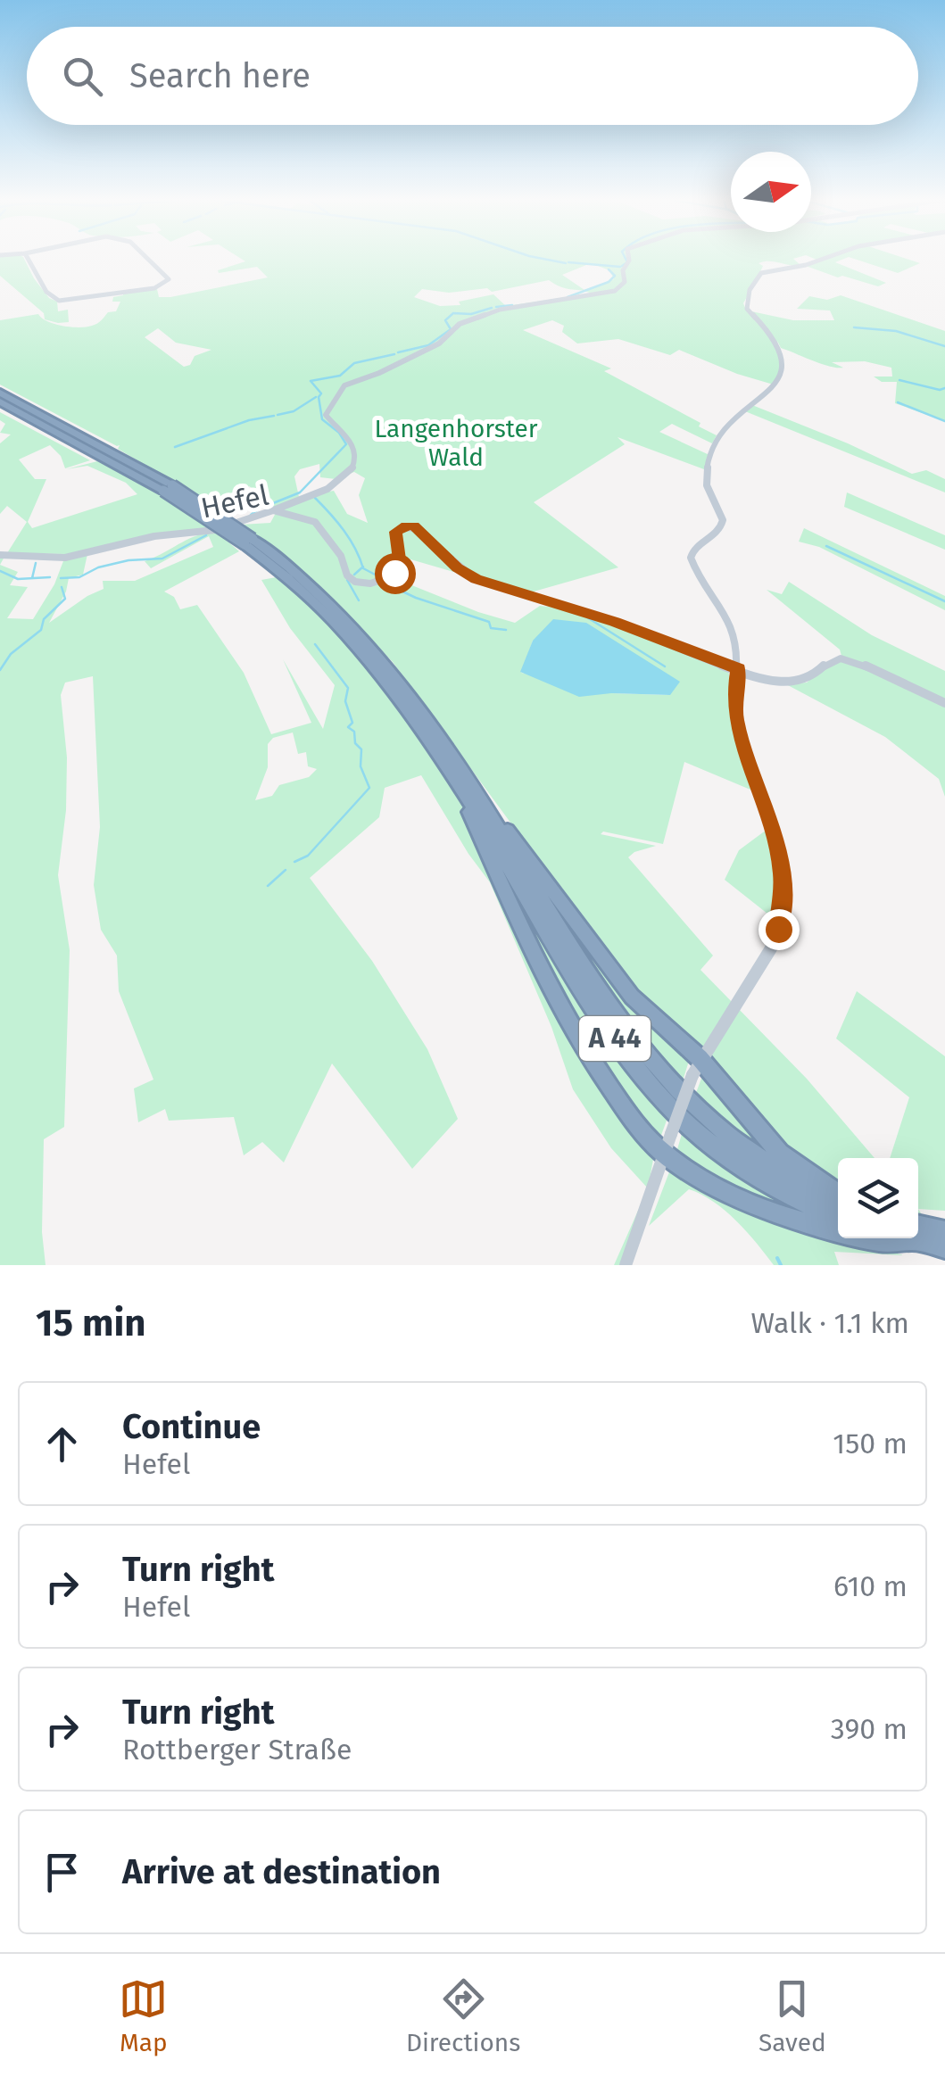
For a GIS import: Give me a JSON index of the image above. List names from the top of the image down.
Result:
{
  "streets": {
    "highway": ["A 44"],
    "street": ["Hefel"]
  },
  "parks": ["Langenhorster Wald"],
  "north": "right",
  "page": {
    "search": "Search here",
    "heading": ["15 min", "Walk · 1.1 km"],
    "list": [
      ["Continue", "Hefel", "150 m"],
      ["Turn right", "Hefel", "610 m"],
      ["Turn right", "Rottberger Straße", "390 m"],
      "Arrive at destination"
    ],
    "nav": ["Map", "Directions", "Saved"]
  }
}
